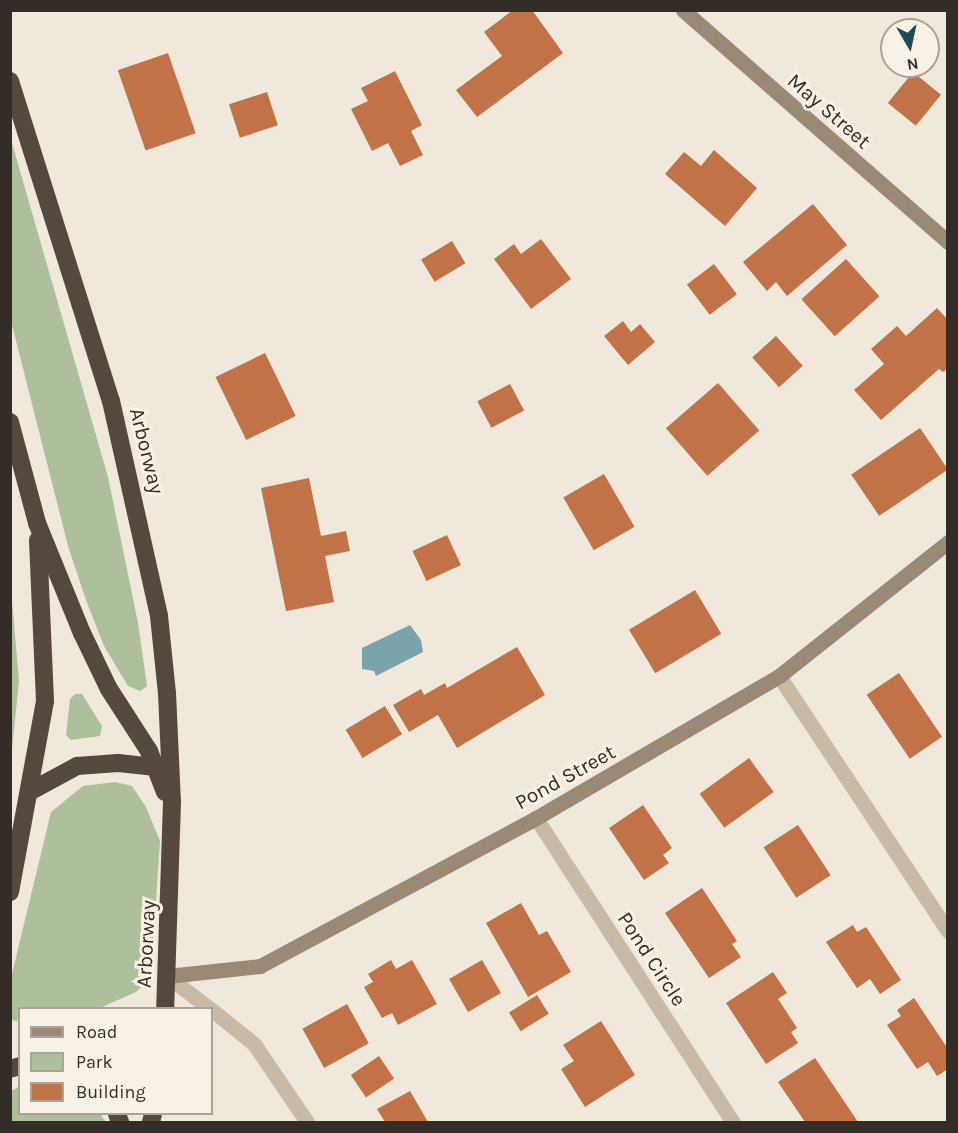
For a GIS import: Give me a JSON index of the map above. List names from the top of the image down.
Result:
{
  "streets": {
    "highway": ["Arborway"],
    "street": ["May Street", "Pond Street", "Pond Circle"]
  },
  "crossings": [
    ["Arborway", "Pond Street"],
    ["Pond Street", "Pond Circle"]
  ],
  "legend": ["Road", "Park", "Building"],
  "north": "bottom"
}
